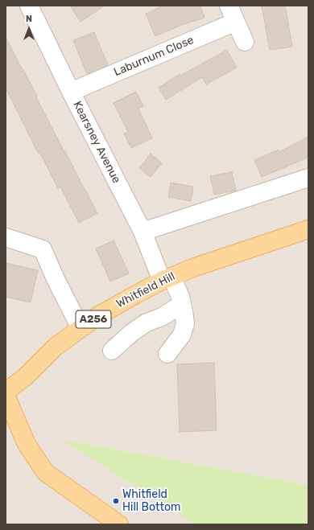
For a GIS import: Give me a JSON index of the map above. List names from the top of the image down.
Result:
{
  "streets": {
    "main road": ["Whitfield Hill", "A256"],
    "street": ["Laburnum Close", "Kearsney Avenue"]
  },
  "crossings": [
    ["Laburnum Close", "Kearsney Avenue"],
    ["Kearsney Avenue", "Whitfield Hill"]
  ],
  "places": ["Whitfield Hill Bottom"],
  "north": "top"
}
